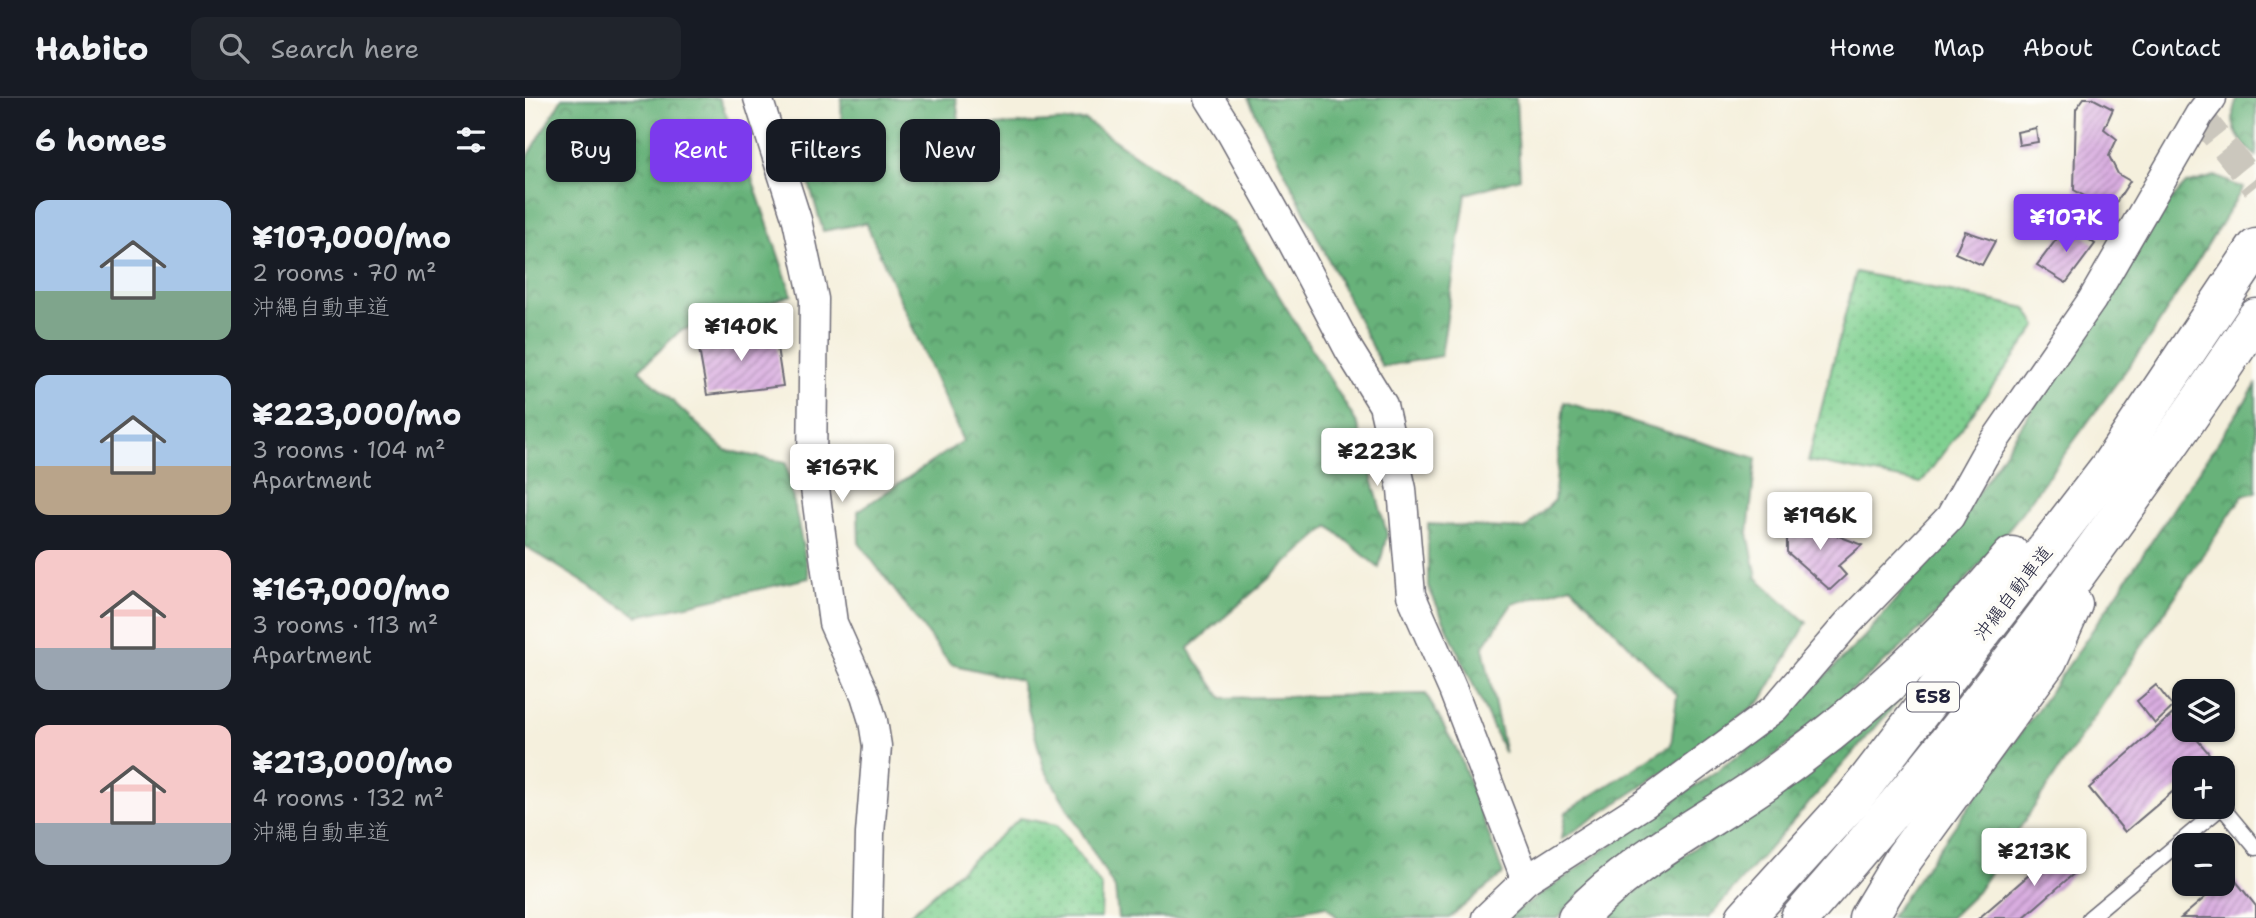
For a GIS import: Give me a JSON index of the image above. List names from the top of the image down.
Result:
{
  "streets": {
    "highway": ["沖縄自動車道", "E58"]
  },
  "page": {
    "header": "Habito",
    "search": "Search here",
    "nav": [
      "Home",
      "Map",
      "About",
      "Contact"
    ],
    "heading": "6 homes",
    "chip": [
      "Buy",
      "Rent",
      "Filters",
      "New"
    ],
    "list": [
      {
        "name": "¥107,000/mo",
        "note": "2 rooms · 70 m² · 沖縄自動車道"
      },
      {
        "name": "¥223,000/mo",
        "note": "3 rooms · 104 m² · Apartment"
      },
      {
        "name": "¥167,000/mo",
        "note": "3 rooms · 113 m² · Apartment"
      },
      {
        "name": "¥213,000/mo",
        "note": "4 rooms · 132 m² · 沖縄自動車道"
      }
    ],
    "price": [
      "¥107K",
      "¥140K",
      "¥223K",
      "¥167K",
      "¥196K",
      "¥213K"
    ],
    "map_buttons": ["+", "−"]
  }
}
